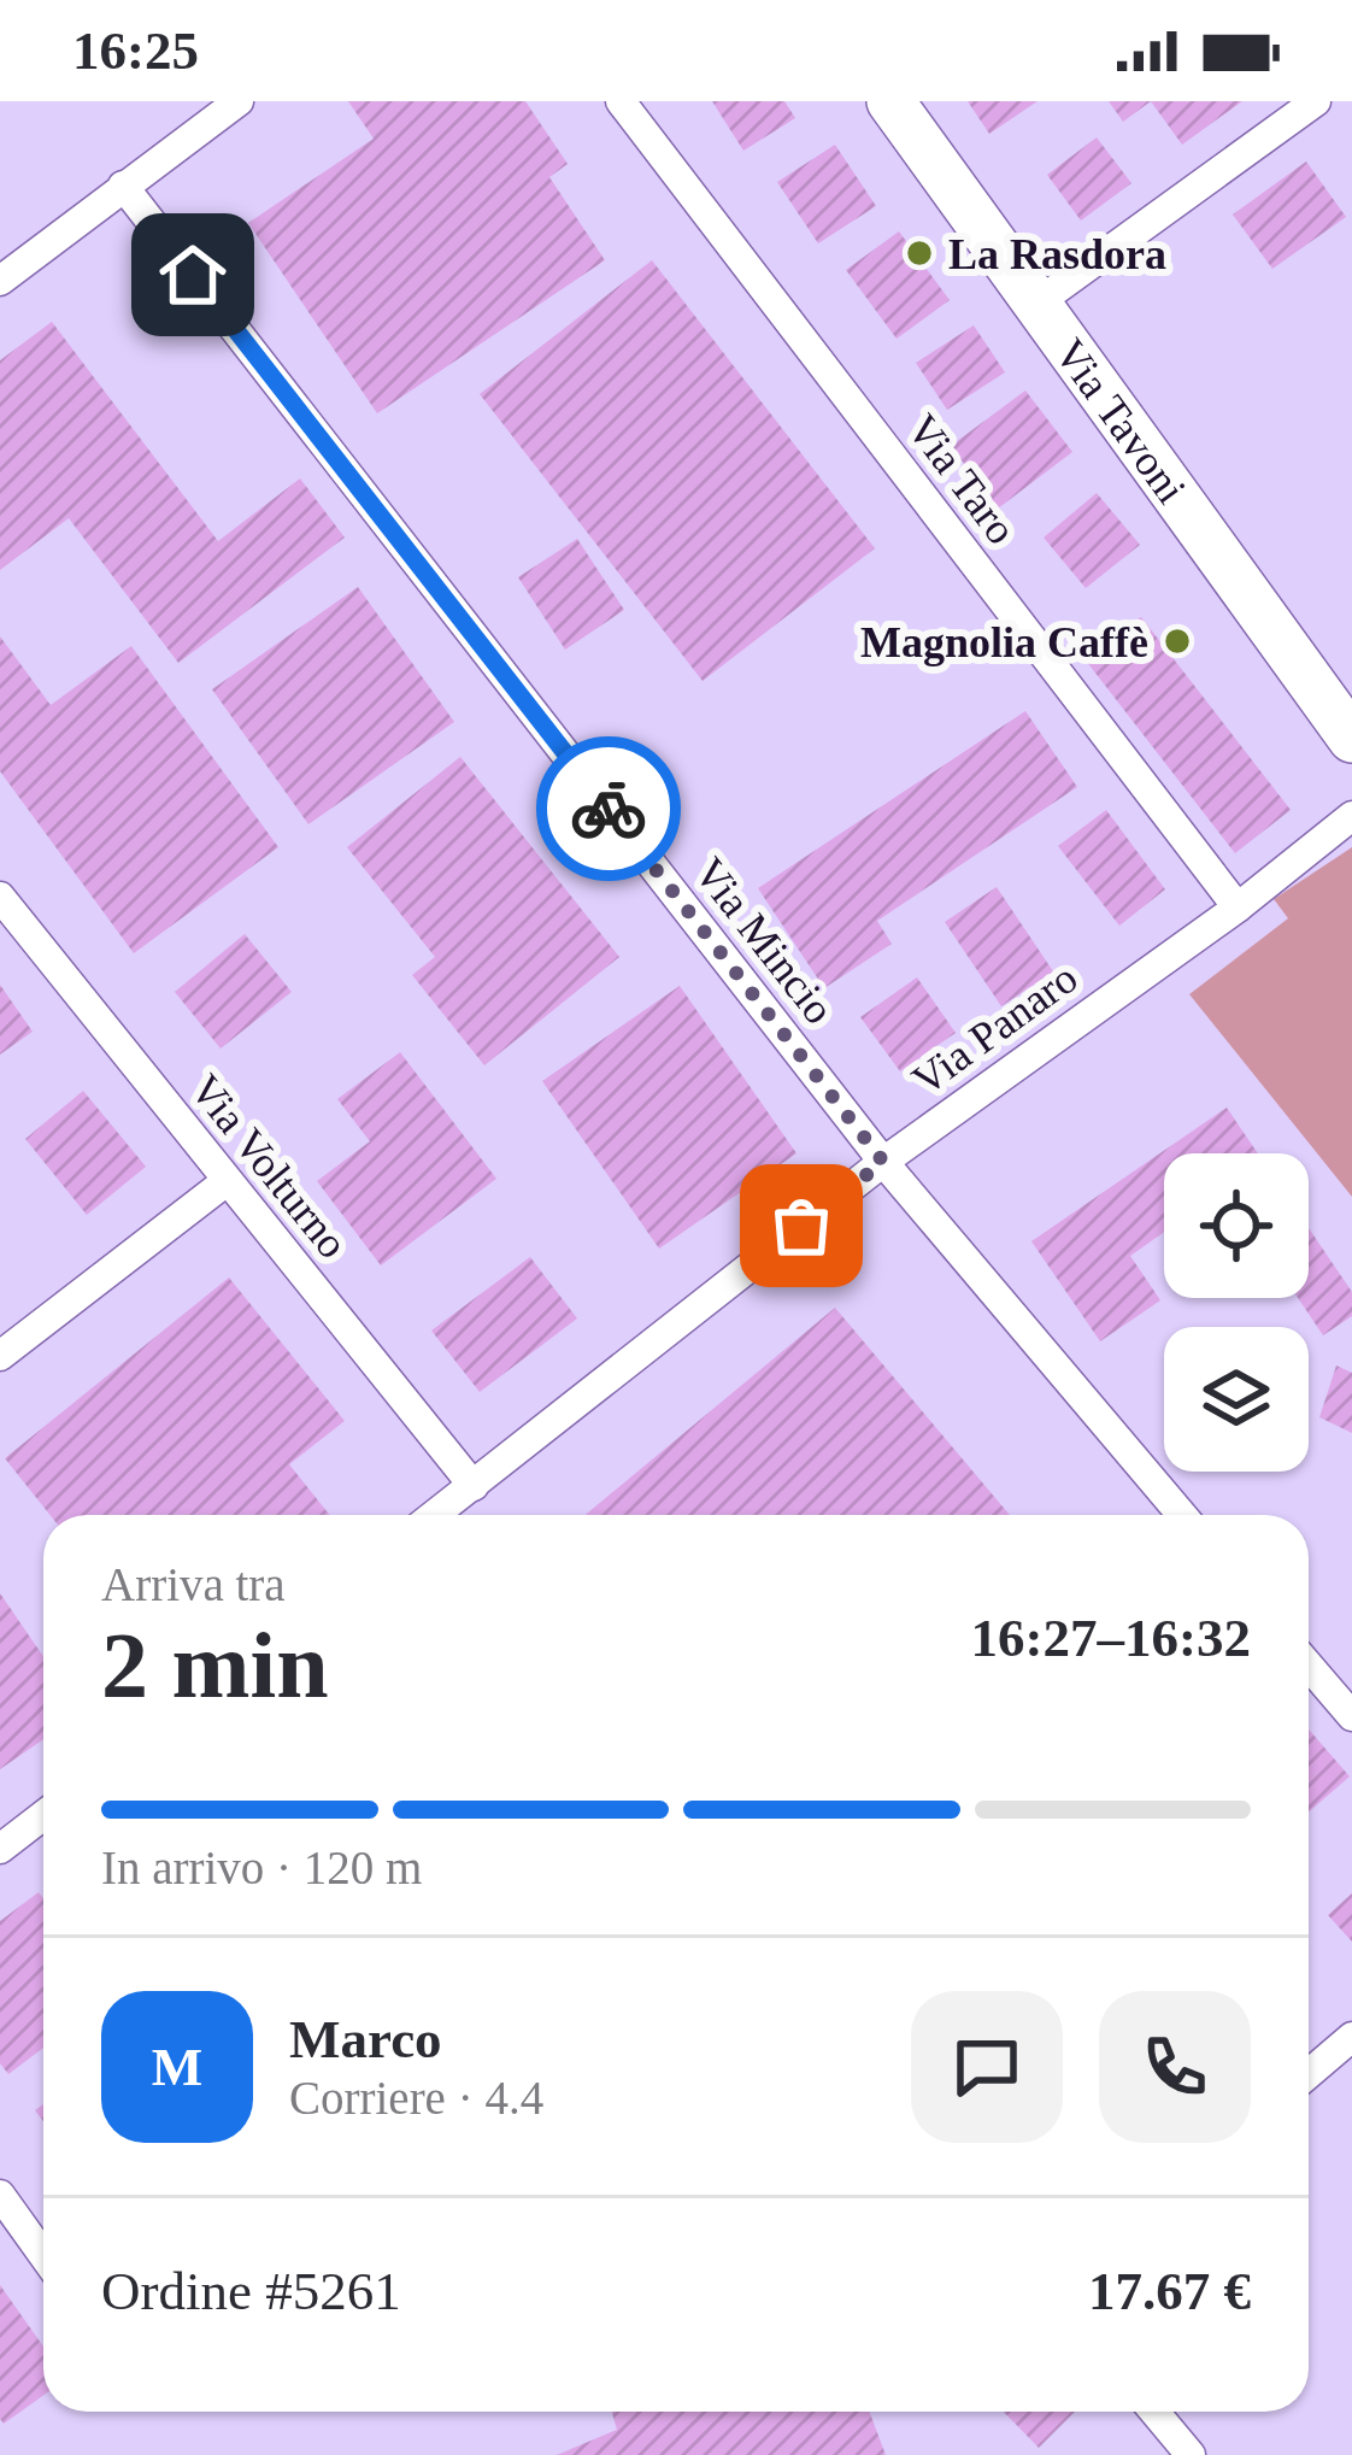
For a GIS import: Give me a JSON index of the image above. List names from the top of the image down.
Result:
{
  "streets": {
    "main road": ["Via Tavoni"],
    "street": [
      "Via Taro",
      "Via Mincio",
      "Via Panaro",
      "Via Volturno"
    ]
  },
  "crossings": [
    ["Via Taro", "Via Panaro"],
    ["Via Mincio", "Via Panaro"],
    ["Via Panaro", "Via Volturno"]
  ],
  "places": ["La Rasdora", "Magnolia Caffè"],
  "page": {
    "status": "16:25",
    "heading": ["2 min", "Arriva tra", "16:27–16:32"],
    "panel": [
      "Marco",
      "Corriere · 4.4",
      "Ordine #5261",
      "17.67 €"
    ],
    "bar": "In arrivo · 120 m",
    "round": "M"
  }
}
